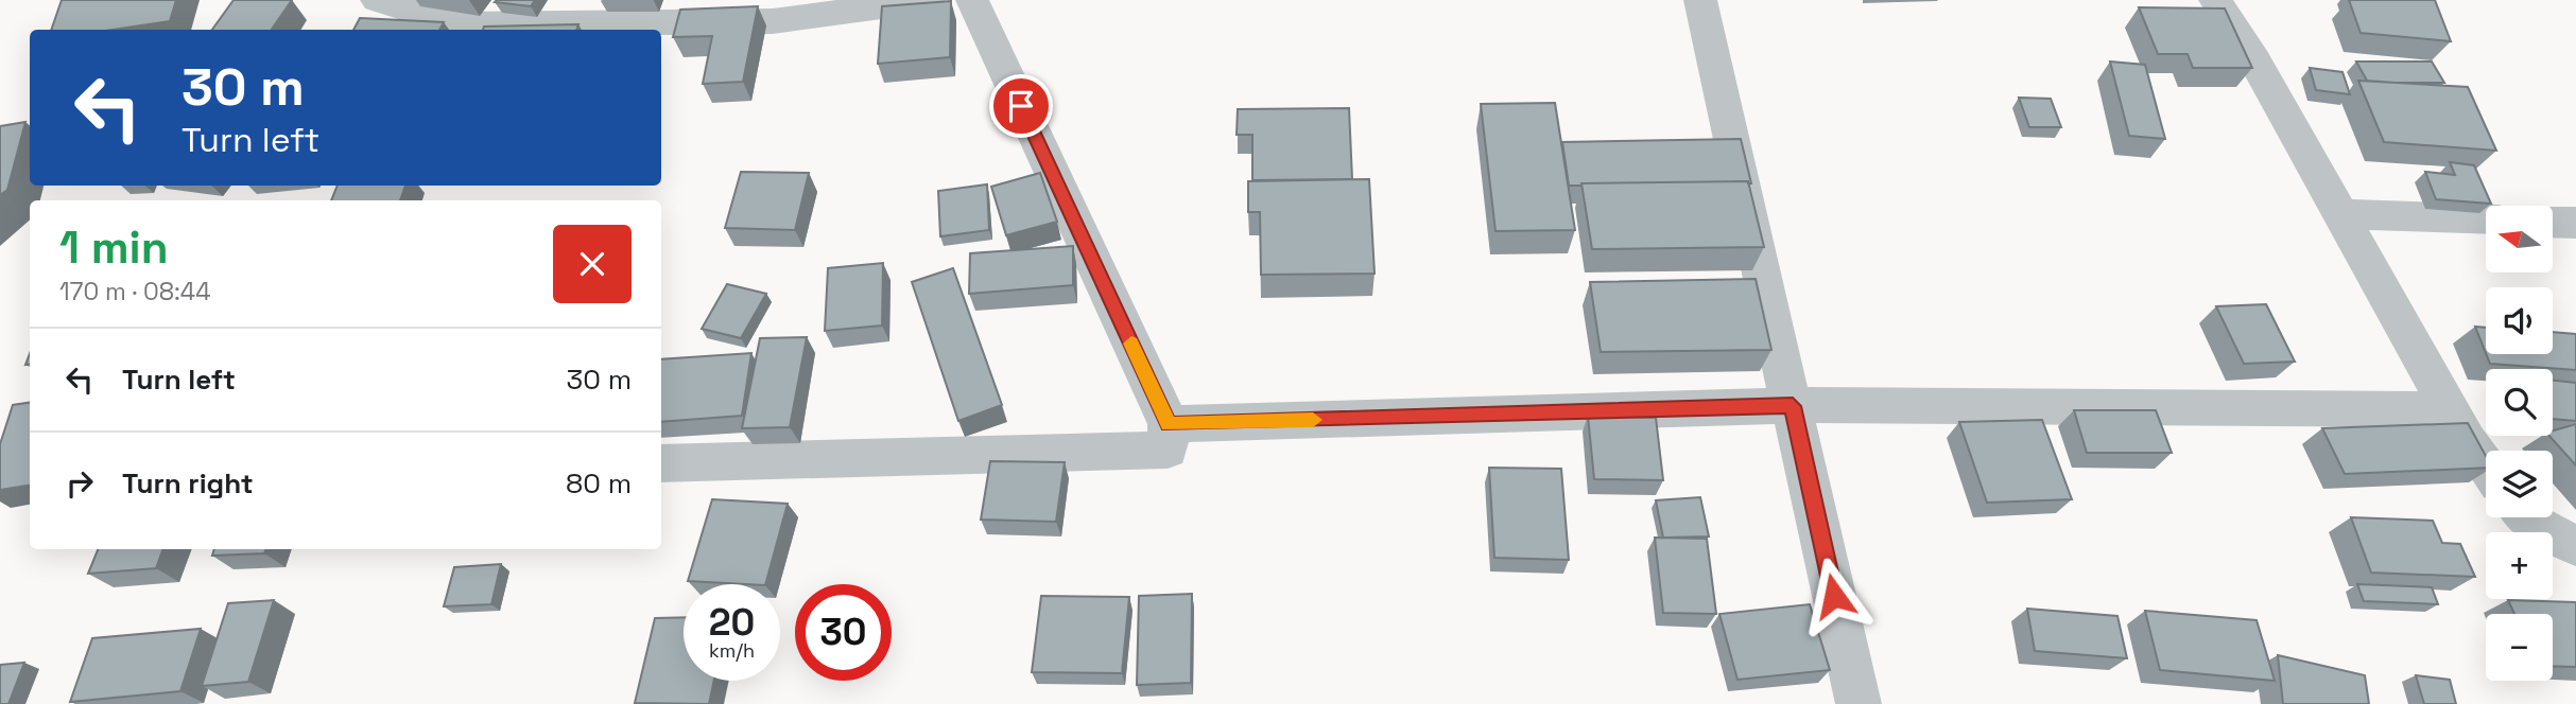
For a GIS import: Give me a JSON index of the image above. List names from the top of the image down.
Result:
{
  "north": "left",
  "page": {
    "turn": ["30 m", "Turn left"],
    "heading": ["1 min", "170 m · 08:44"],
    "map_buttons": ["+", "−"],
    "list": [
      {
        "name": "Turn left",
        "value": "30 m"
      },
      {
        "name": "Turn right",
        "value": "80 m"
      }
    ],
    "speed": "20 km/h",
    "limit": "30"
  }
}
